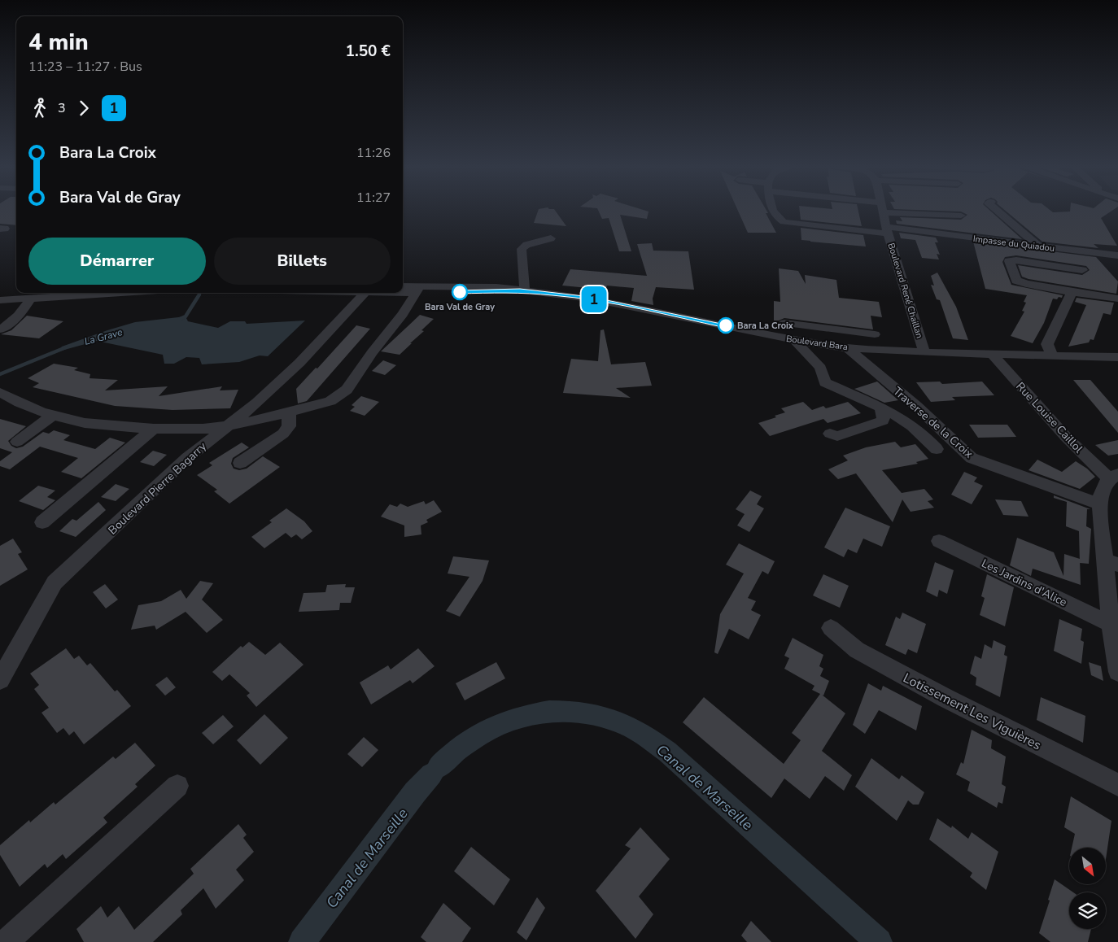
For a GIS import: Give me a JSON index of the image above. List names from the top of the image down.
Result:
{
  "streets": {
    "street": [
      "Impasse du Quiadou",
      "Boulevard René Chaillan",
      "Boulevard Bara",
      "Rue Louise Caillol",
      "Traverse de la Croix",
      "Boulevard Pierre Bagarry",
      "Les Jardins d'Alice",
      "Lotissement Les Viguières"
    ]
  },
  "crossings": [
    ["Impasse du Quiadou", "Boulevard René Chaillan"],
    ["Boulevard René Chaillan", "Boulevard Bara"],
    ["Boulevard Bara", "Rue Louise Caillol"],
    ["Boulevard Bara", "Traverse de la Croix"]
  ],
  "water": ["La Grave", "Canal de Marseille"],
  "places": ["Bara Val de Gray", "Bara La Croix"],
  "lines": ["bus line 1"],
  "north": "bottom right",
  "page": {
    "on_map": "1",
    "heading": ["4 min", "11:23 – 11:27 · Bus", "1.50 €"],
    "legs": ["3", "1"],
    "list": [
      {
        "name": "Bara La Croix",
        "value": "11:26"
      },
      {
        "name": "Bara Val de Gray",
        "value": "11:27"
      }
    ],
    "buttons": ["Démarrer", "Billets"]
  }
}
